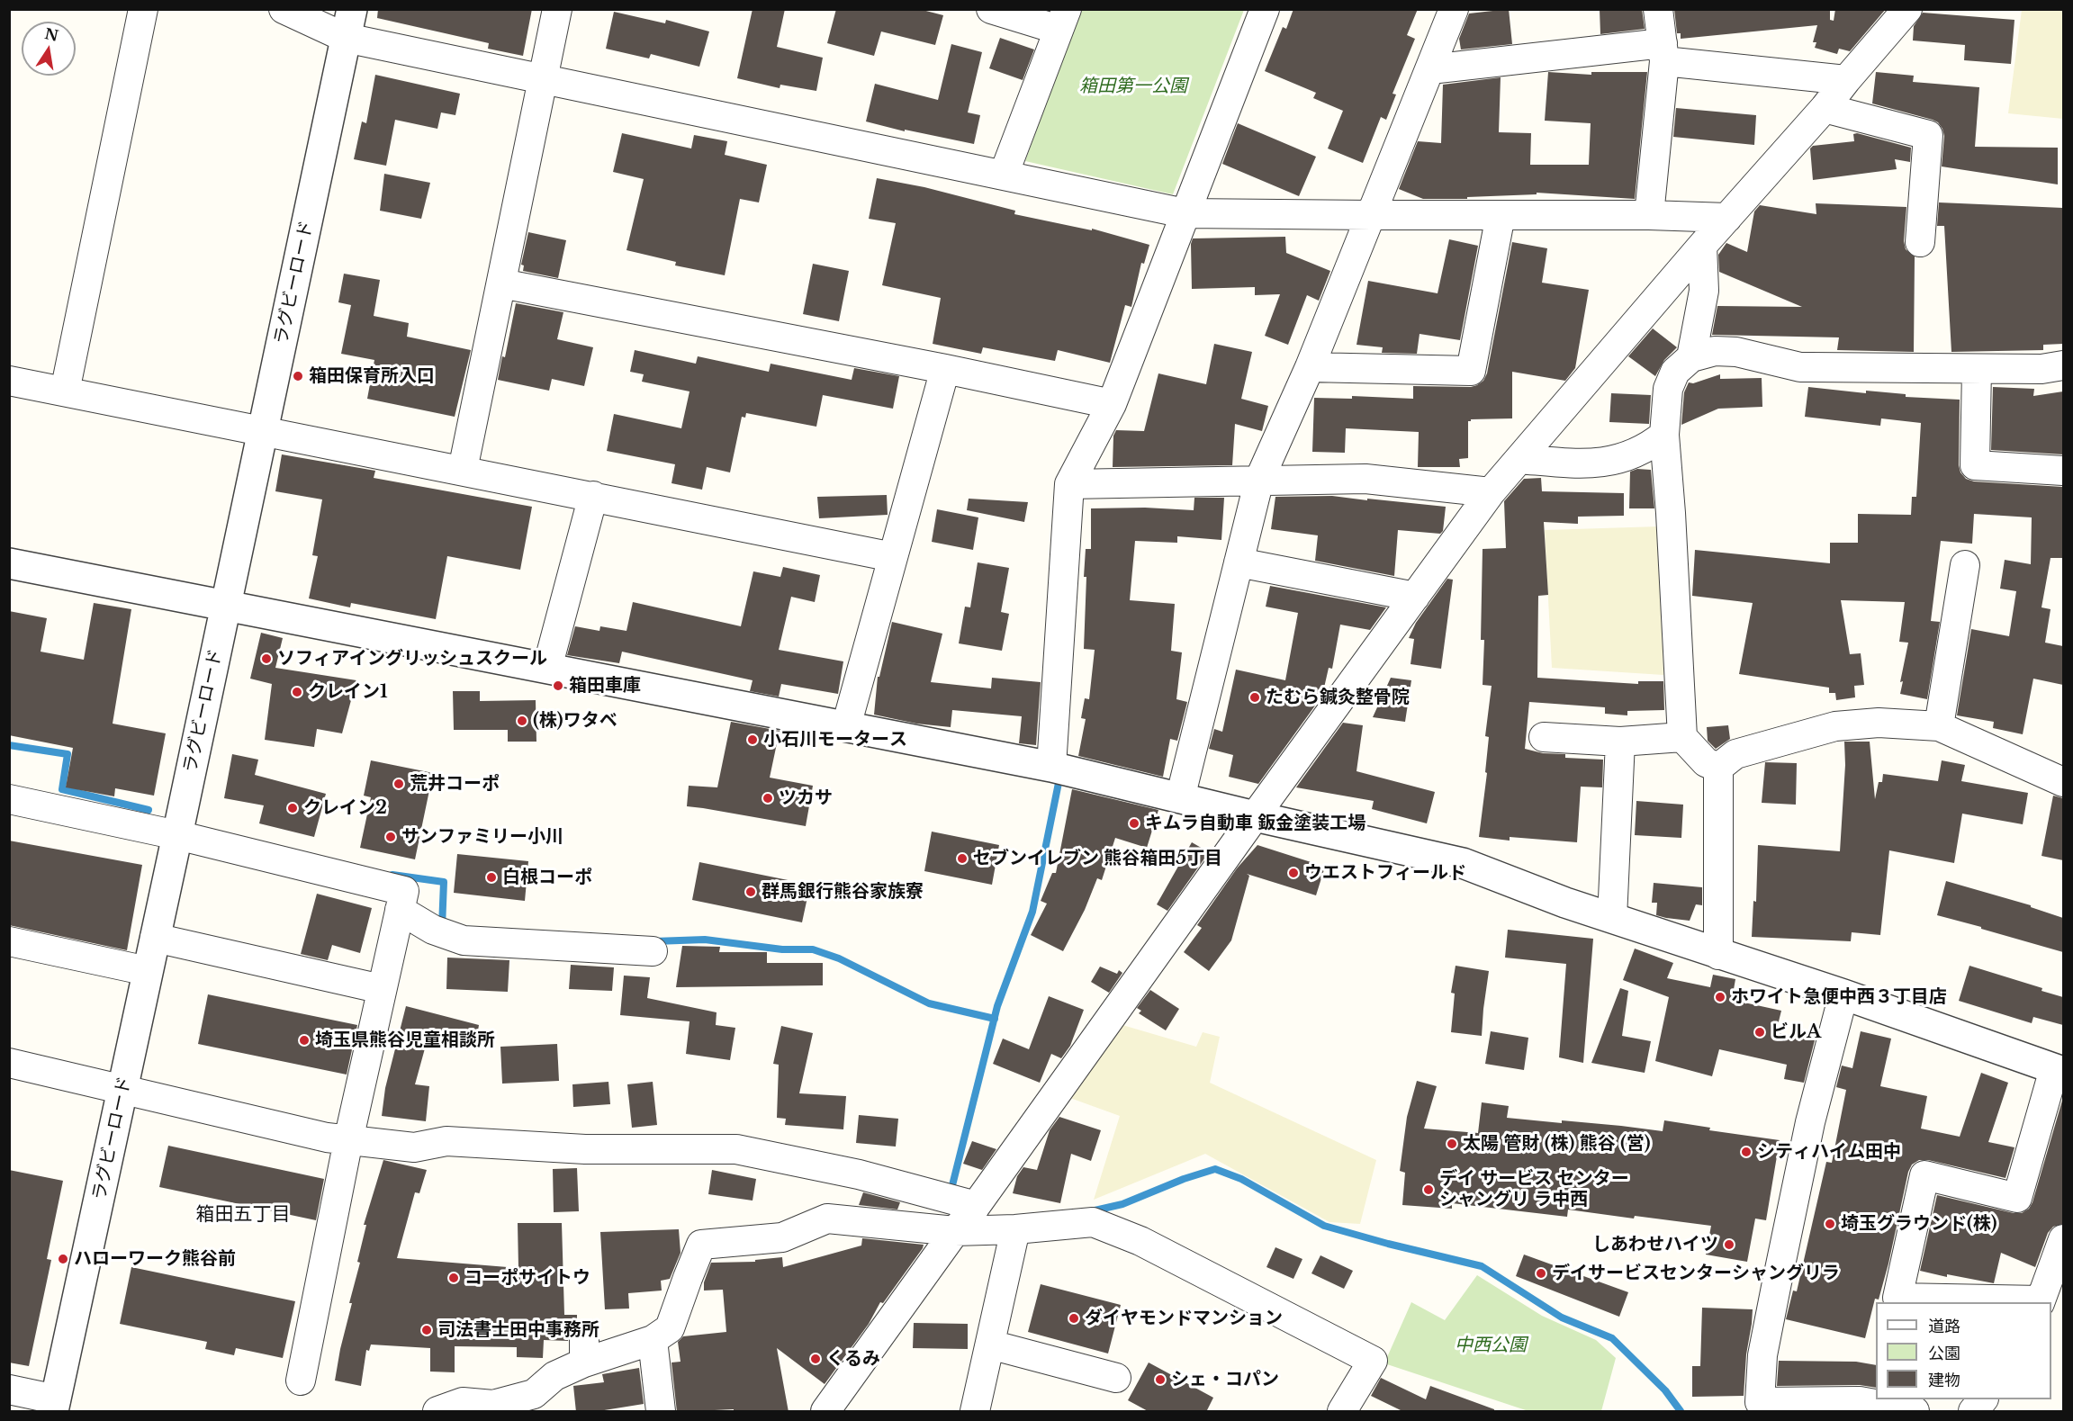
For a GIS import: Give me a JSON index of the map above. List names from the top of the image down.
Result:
{
  "streets": {
    "street": ["ラグビーロード"]
  },
  "districts": ["箱田五丁目"],
  "parks": ["箱田第一公園", "中西公園"],
  "places": [
    "箱田保育所入口",
    "ソフィアイングリッシュスクール",
    "箱田車庫",
    "クレイン1",
    "たむら鍼灸整骨院",
    "(株)ワタベ",
    "小石川モータース",
    "荒井コーポ",
    "ツカサ",
    "クレイン2",
    "キムラ自動車 鈑金塗装工場",
    "サンファミリー小川",
    "セブンイレブン 熊谷箱田5丁目",
    "ウエストフィールド",
    "白根コーポ",
    "群馬銀行熊谷家族寮",
    "ホワイト急便中西３丁目店",
    "ビルA",
    "埼玉県熊谷児童相談所",
    "太陽 管財 (株) 熊谷 (営)",
    "シティハイム田中",
    "デイ サービス センター シャングリ ラ中西",
    "埼玉グラウンド(株)",
    "しあわせハイツ",
    "ハローワーク熊谷前",
    "デイサービスセンターシャングリラ",
    "コーポサイトウ",
    "ダイヤモンドマンション",
    "司法書士田中事務所",
    "くるみ",
    "シェ・コパン"
  ],
  "legend": ["道路", "公園", "建物"],
  "north": "top"
}
